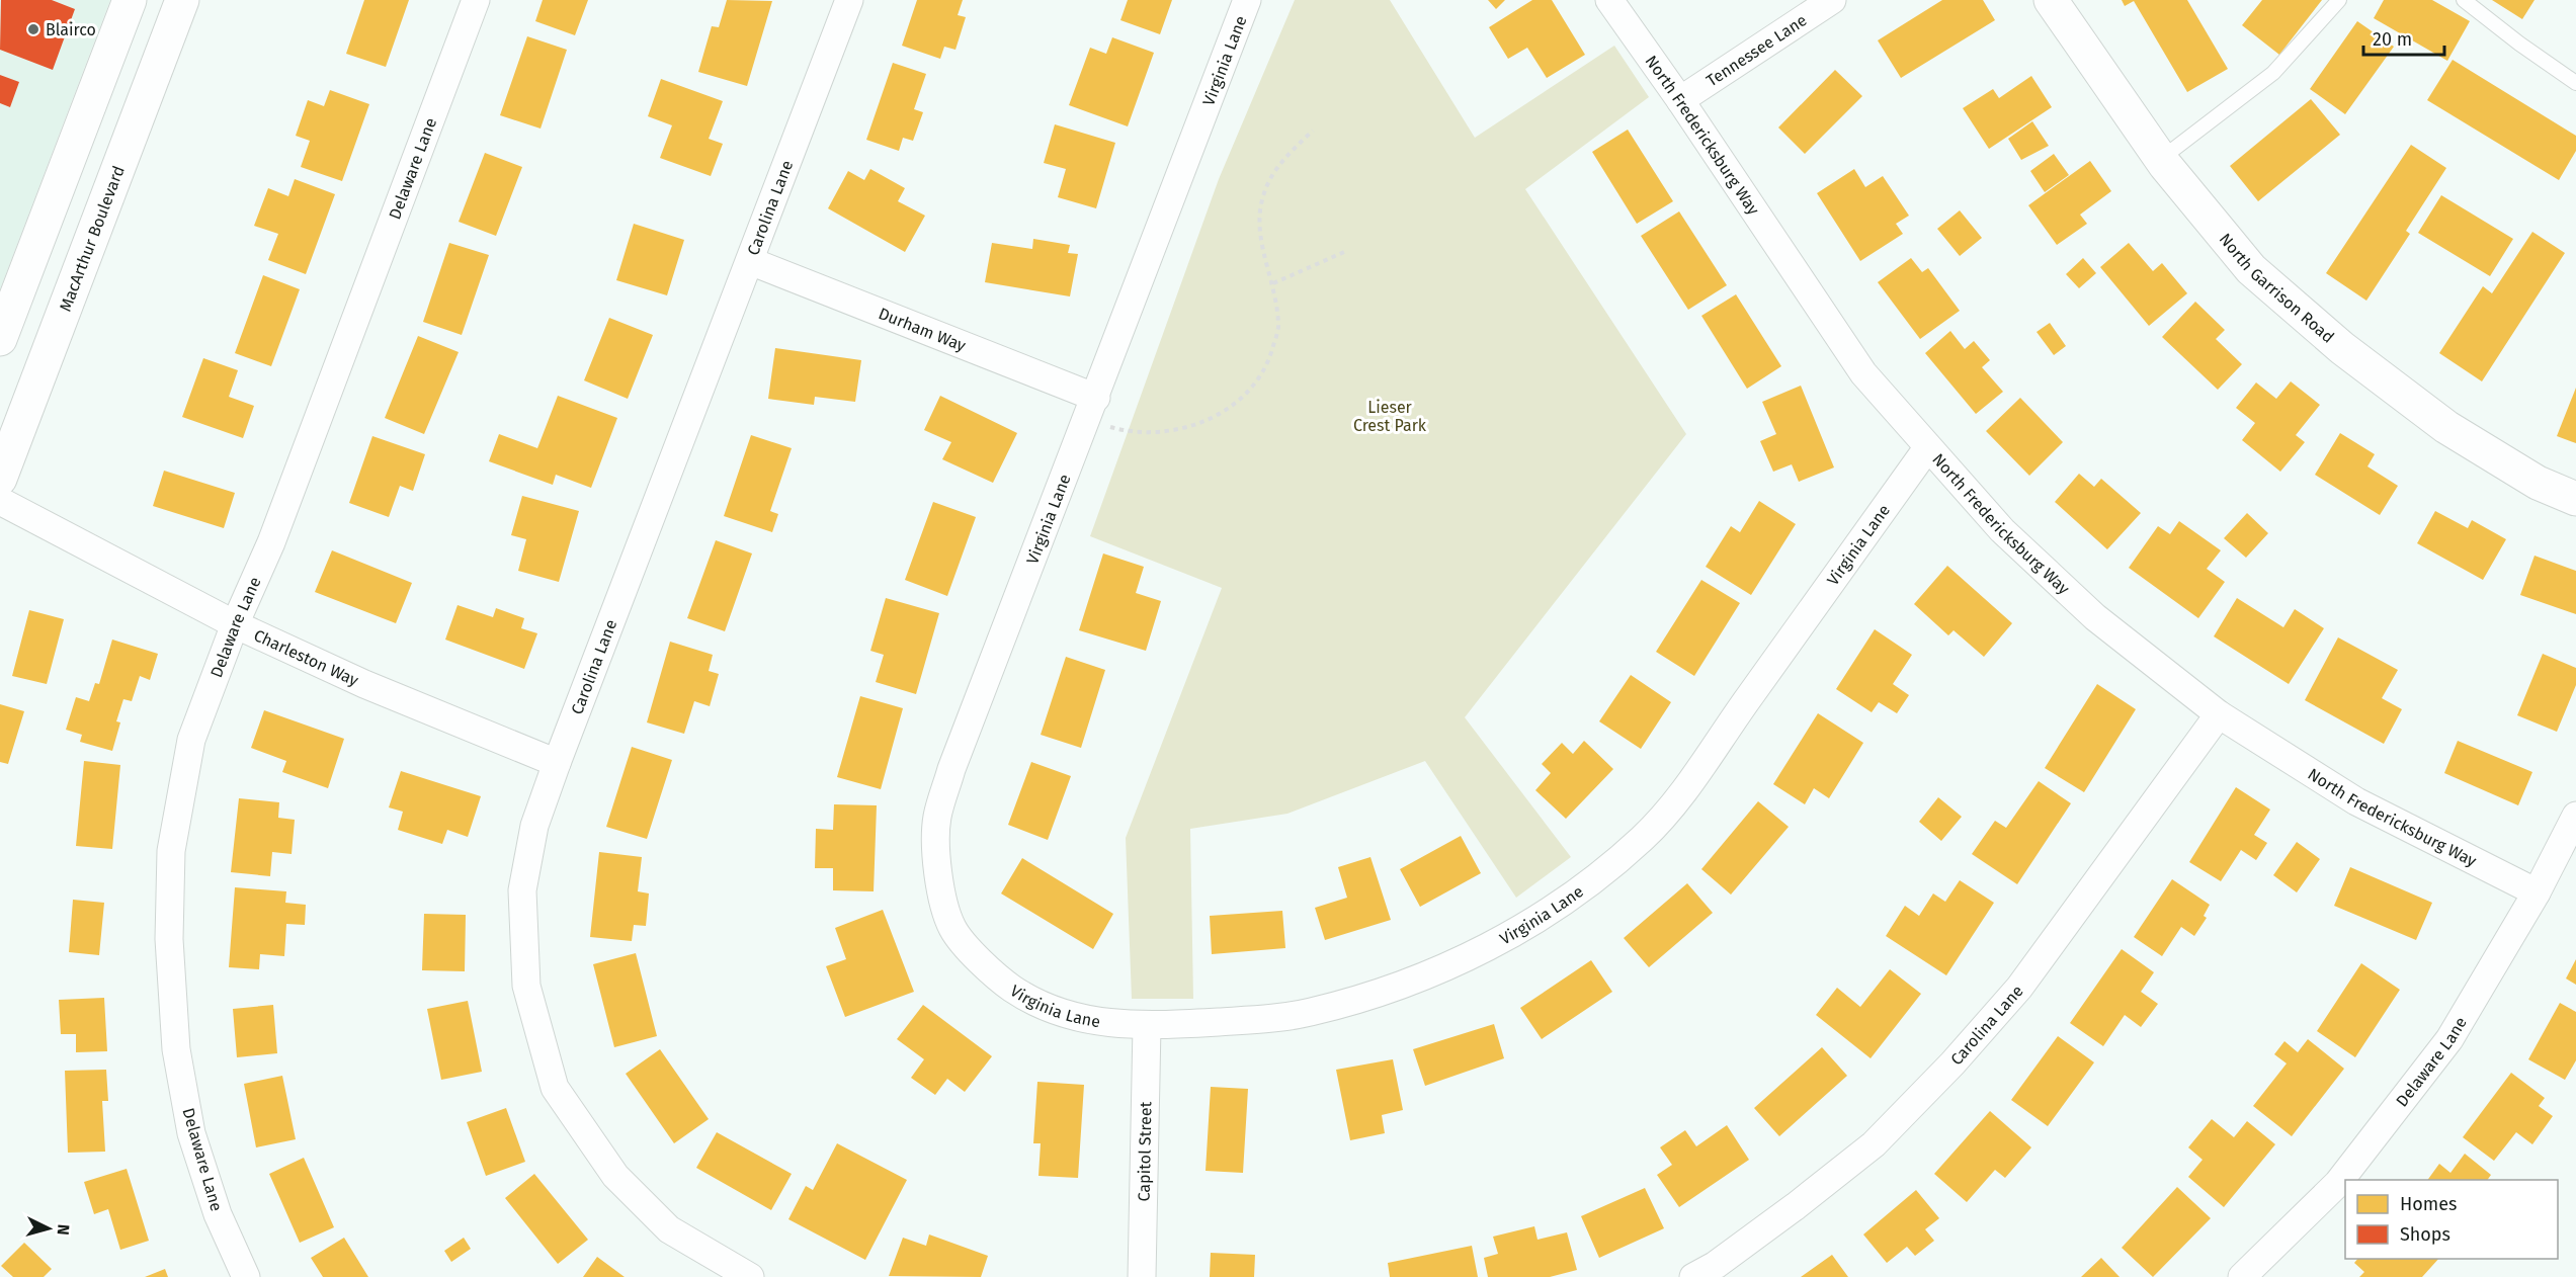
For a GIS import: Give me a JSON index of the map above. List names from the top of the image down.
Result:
{
  "streets": {
    "street": [
      "Tennessee Lane",
      "Virginia Lane",
      "North Fredericksburg Way",
      "Delaware Lane",
      "Carolina Lane",
      "MacArthur Boulevard",
      "North Garrison Road",
      "Durham Way",
      "Charleston Way",
      "Capitol Street"
    ]
  },
  "crossings": [
    ["Tennessee Lane", "North Fredericksburg Way"],
    ["Virginia Lane", "North Fredericksburg Way"],
    ["Virginia Lane", "Durham Way"],
    ["Virginia Lane", "Capitol Street"],
    ["North Fredericksburg Way", "Delaware Lane"],
    ["North Fredericksburg Way", "Carolina Lane"],
    ["Delaware Lane", "Charleston Way"],
    ["Carolina Lane", "Durham Way"],
    ["Carolina Lane", "Charleston Way"]
  ],
  "parks": ["Lieser Crest Park"],
  "places": ["Blairco"],
  "legend": ["Homes", "Shops"],
  "scale_bar": "20 m",
  "north": "right"
}
